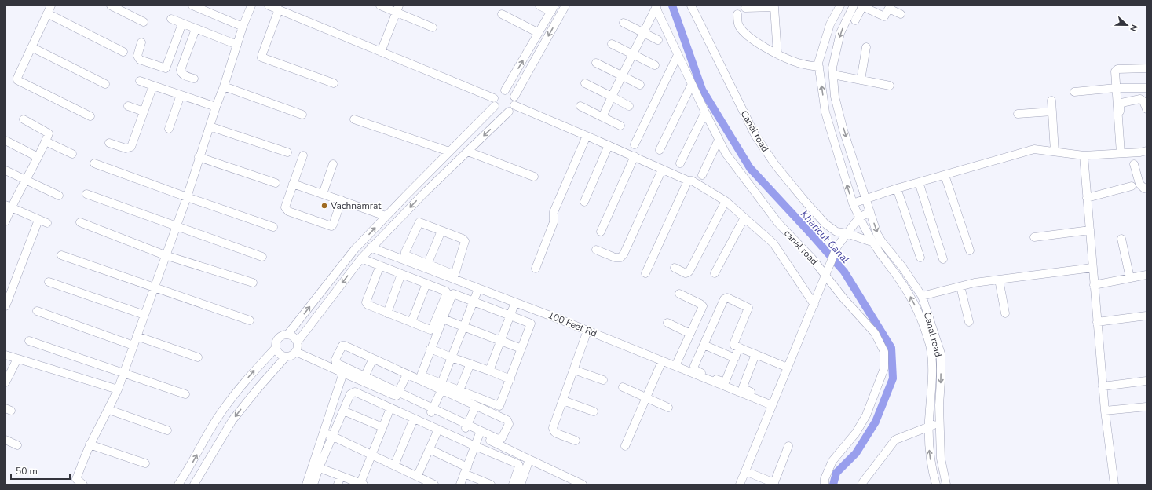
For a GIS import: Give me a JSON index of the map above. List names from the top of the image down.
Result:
{
  "streets": {
    "street": ["Canal road", "canal road", "100 Feet Rd"]
  },
  "water": ["Kharicut Canal"],
  "places": ["Vachnamrat"],
  "scale_bar": "50 m",
  "north": "right"
}
